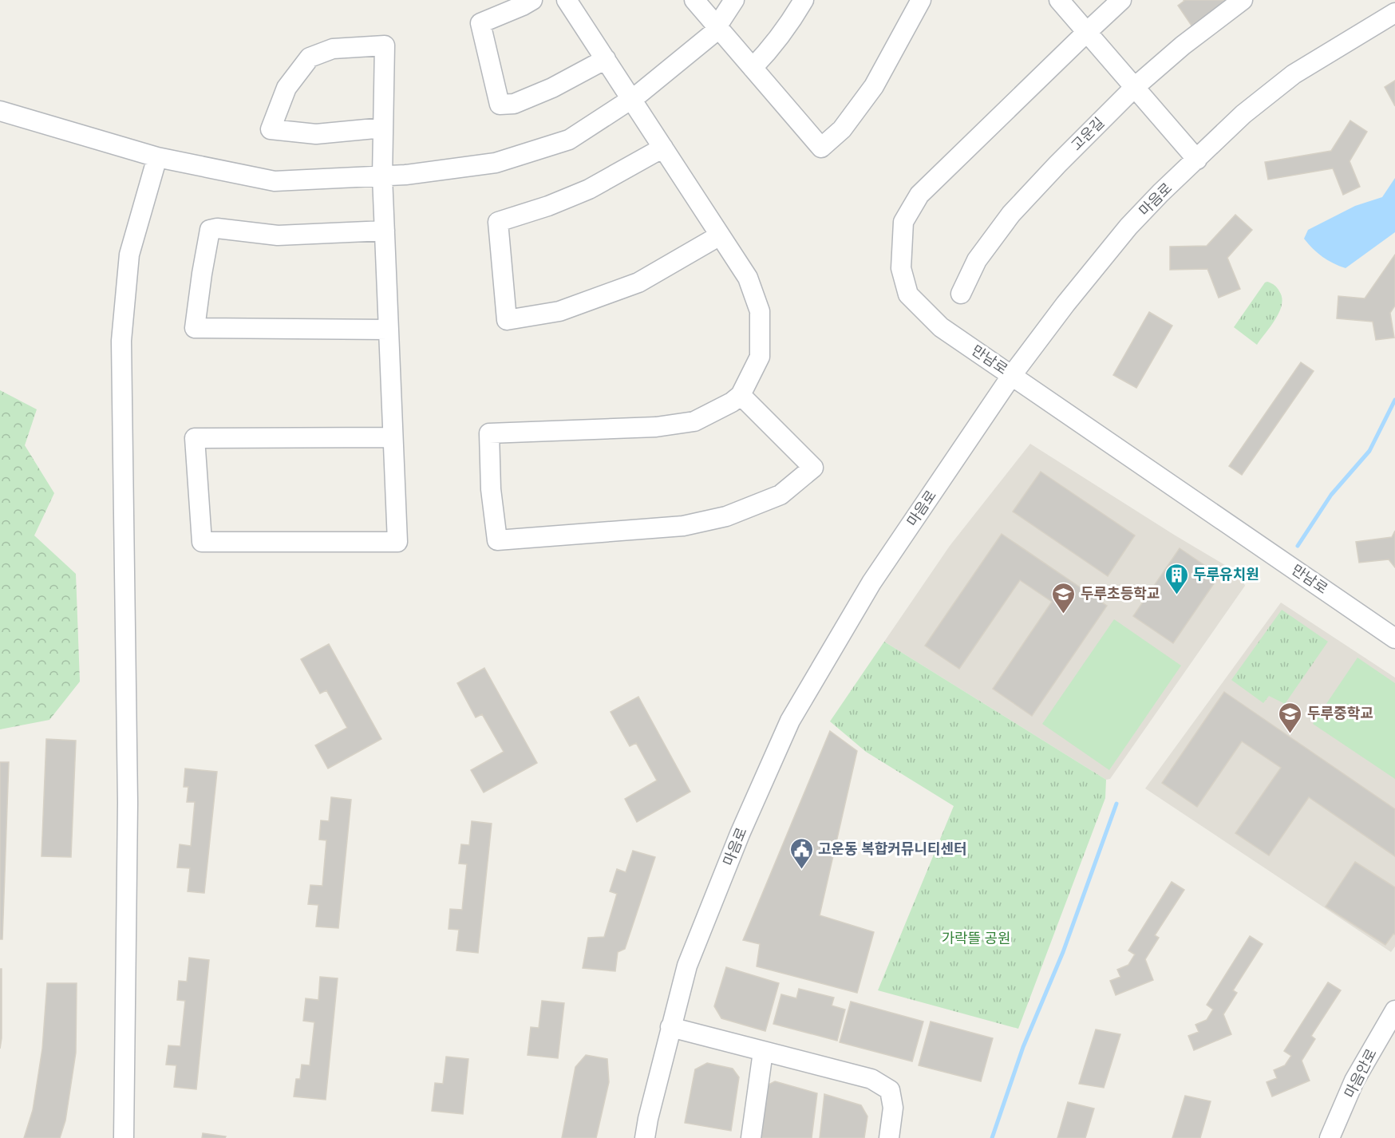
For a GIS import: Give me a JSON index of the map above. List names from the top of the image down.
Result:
{
  "streets": {
    "street": [
      "고운길",
      "마음로",
      "만남로",
      "마음안로"
    ]
  },
  "crossings": [
    ["마음로", "만남로"]
  ],
  "parks": ["가락뜰 공원"],
  "places": {
    "building": ["두루유치원"],
    "school or university": ["두루초등학교", "두루중학교"],
    "public building": ["고운동 복합커뮤니티센터"]
  }
}
